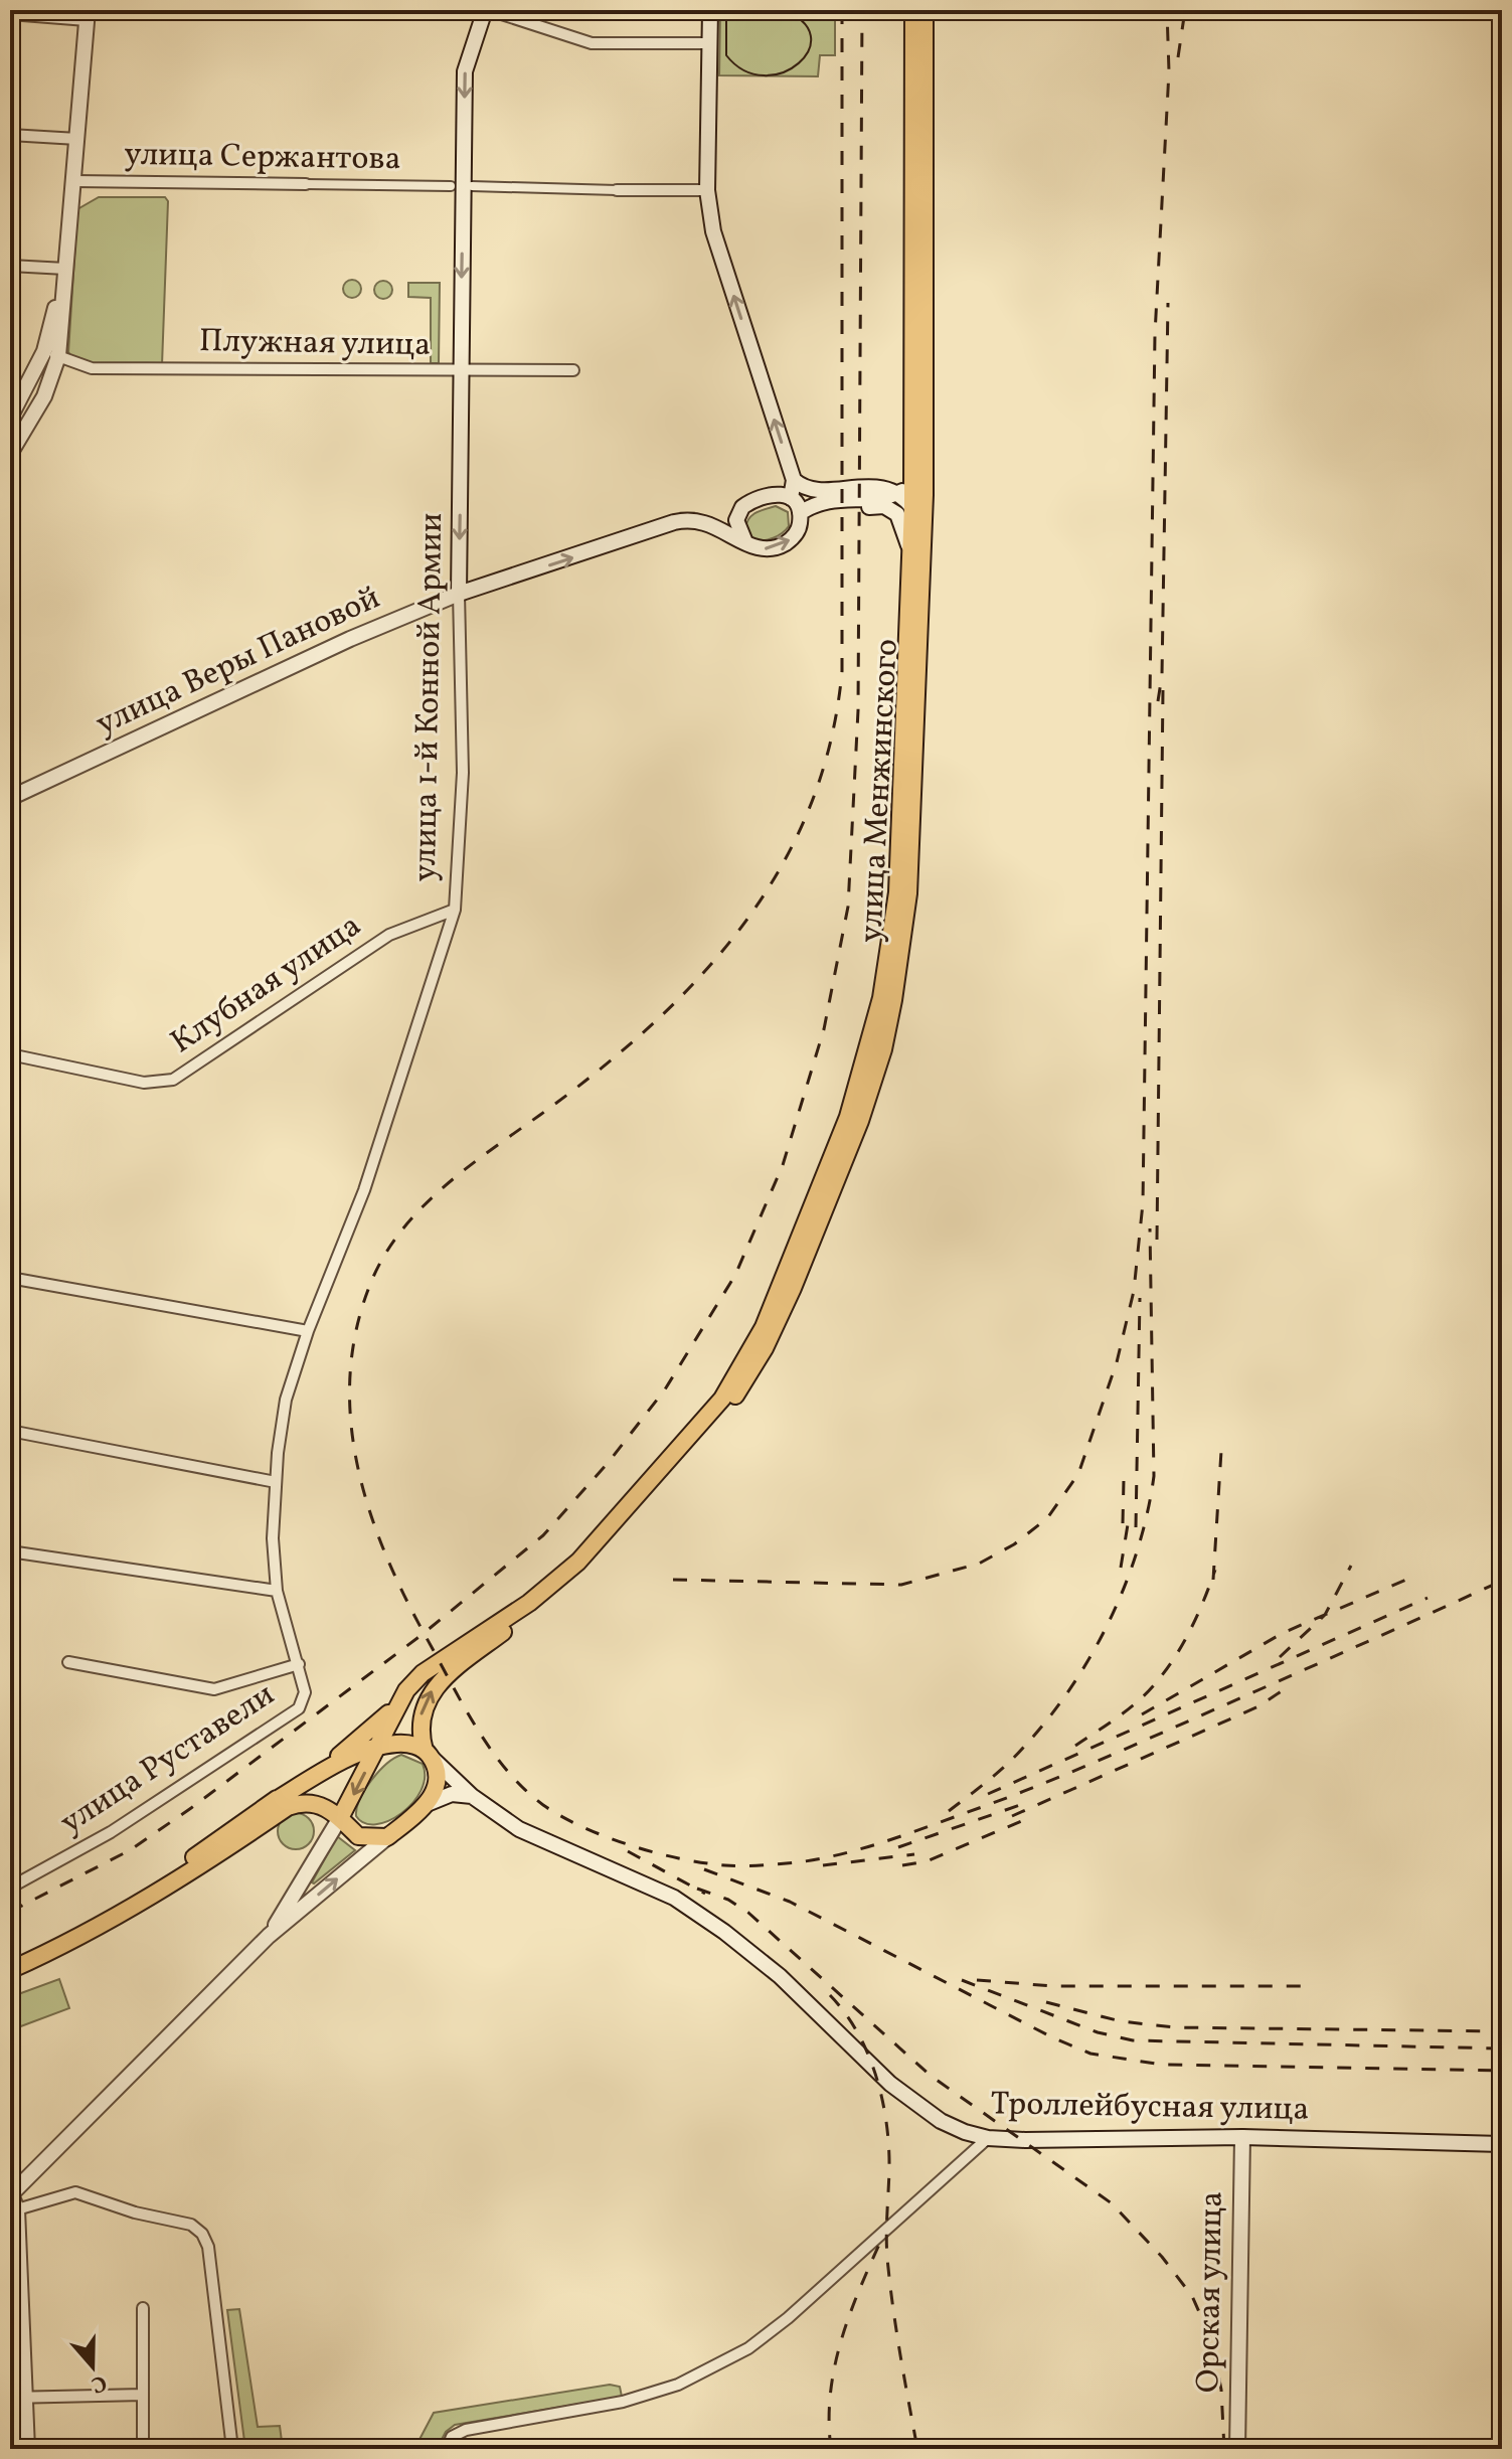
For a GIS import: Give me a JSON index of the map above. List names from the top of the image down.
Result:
{
  "streets": {
    "main road": [
      "улица Веры Пановой",
      "улица 1-й Конной Армии",
      "улица Менжинского",
      "Троллейбусная улица",
      "Орская улица"
    ],
    "street": [
      "улица Сержантова",
      "Плужная улица",
      "Клубная улица",
      "улица Руставели"
    ]
  },
  "crossings": [
    ["Плужная улица", "улица 1-й Конной Армии"],
    ["улица Веры Пановой", "улица 1-й Конной Армии"],
    ["улица 1-й Конной Армии", "Клубная улица"],
    ["улица 1-й Конной Армии", "улица Руставели"],
    ["Троллейбусная улица", "Орская улица"]
  ],
  "one_way": ["улица Веры Пановой"],
  "north": "bottom"
}
